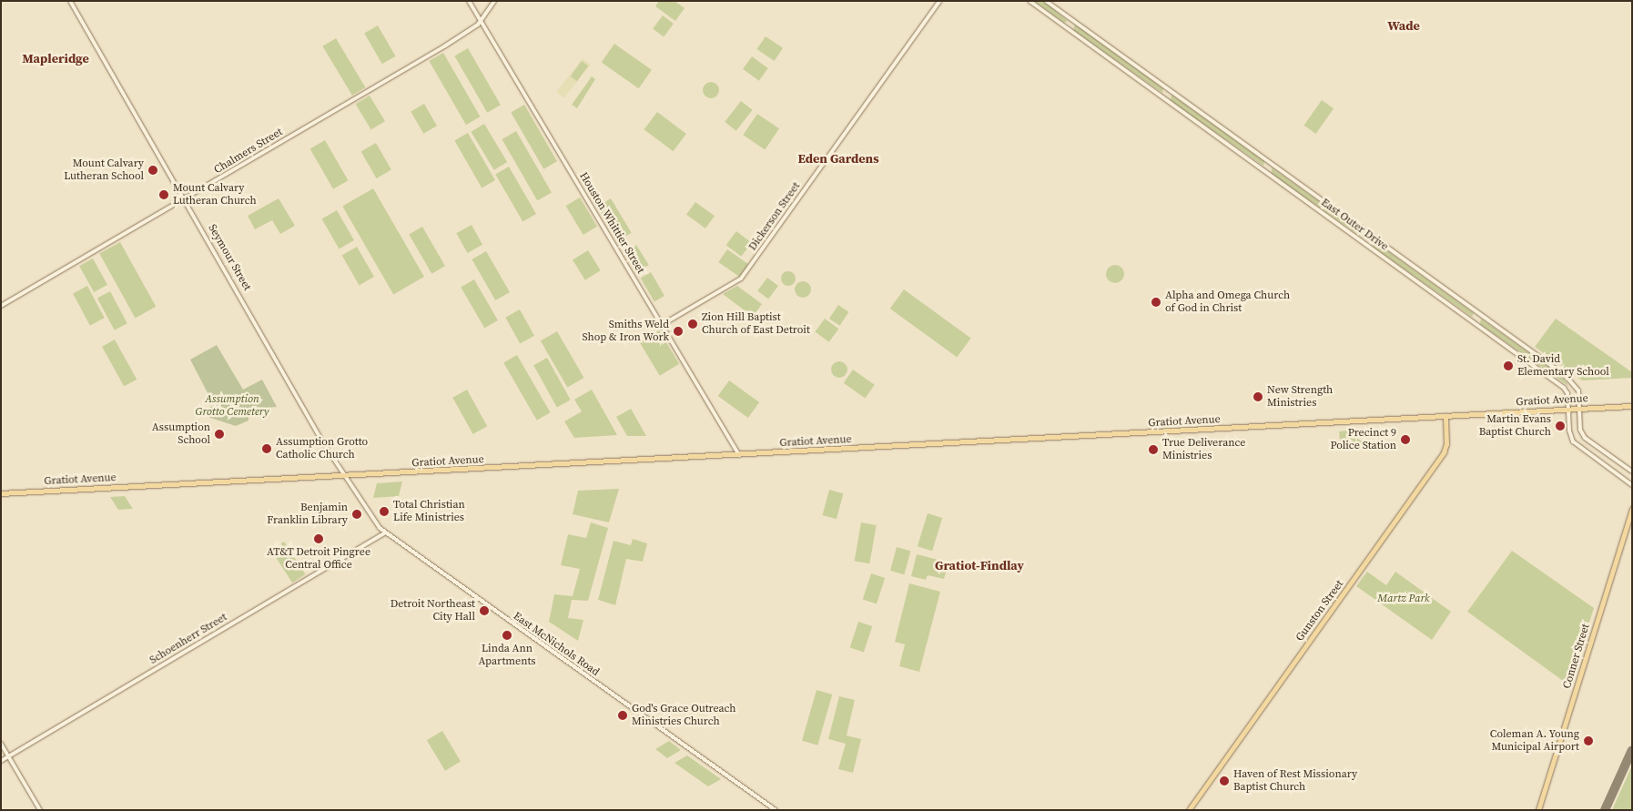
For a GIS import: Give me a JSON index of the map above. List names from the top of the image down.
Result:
{
  "streets": {
    "main road": ["Gratiot Avenue", "Gunston Street", "Conner Street"],
    "street": [
      "Chalmers Street",
      "Dickerson Street",
      "Houston Whittier Street",
      "East Outer Drive",
      "Seymour Street",
      "Schoenherr Street",
      "East McNichols Road"
    ]
  },
  "crossings": [
    ["Chalmers Street", "Houston Whittier Street"],
    ["Chalmers Street", "Seymour Street"],
    ["Dickerson Street", "Houston Whittier Street"],
    ["Houston Whittier Street", "Gratiot Avenue"],
    ["Seymour Street", "Gratiot Avenue"],
    ["Seymour Street", "East McNichols Road"],
    ["Gratiot Avenue", "Gunston Street"],
    ["Gratiot Avenue", "East McNichols Road"],
    ["Schoenherr Street", "East McNichols Road"]
  ],
  "districts": [
    "Wade",
    "Mapleridge",
    "Eden Gardens",
    "Gratiot-Findlay"
  ],
  "parks": ["Assumption Grotto Cemetery", "Martz Park"],
  "places": [
    "Mount Calvary Lutheran School",
    "Mount Calvary Lutheran Church",
    "Alpha and Omega Church of God in Christ",
    "Zion Hill Baptist Church of East Detroit",
    "Smiths Weld Shop & Iron Work",
    "St. David Elementary School",
    "New Strength Ministries",
    "Martin Evans Baptist Church",
    "Assumption School",
    "Precinct 9 Police Station",
    "Assumption Grotto Catholic Church",
    "True Deliverance Ministries",
    "Total Christian Life Ministries",
    "Benjamin Franklin Library",
    "AT&T Detroit Pingree Central Office",
    "Detroit Northeast City Hall",
    "Linda Ann Apartments",
    "God's Grace Outreach Ministries Church",
    "Coleman A. Young Municipal Airport",
    "Haven of Rest Missionary Baptist Church"
  ]
}
